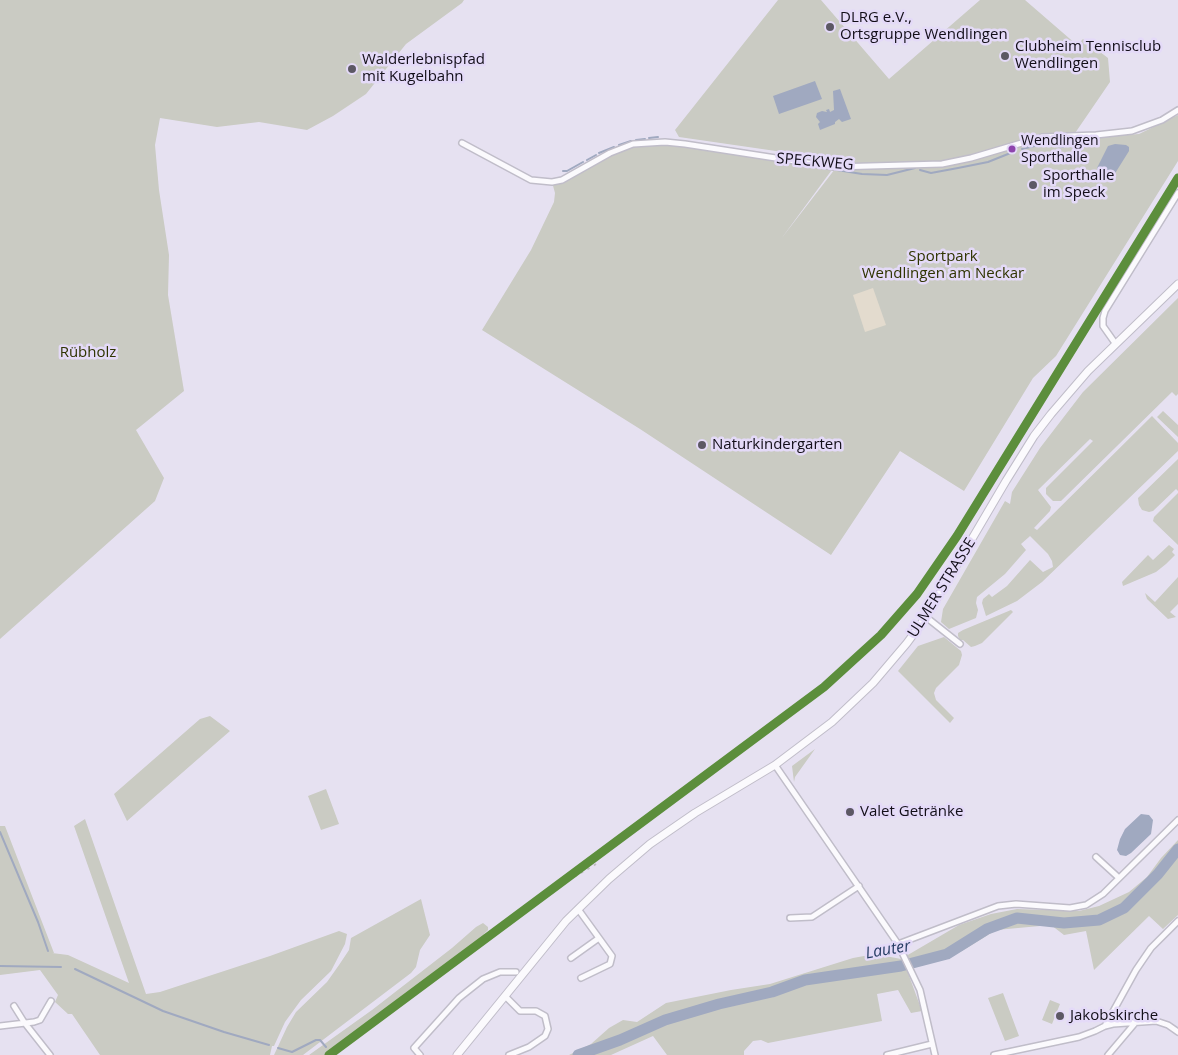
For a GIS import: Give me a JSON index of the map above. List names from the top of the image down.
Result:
{
  "streets": {
    "main road": ["ULMER STRASSE"],
    "street": ["SPECKWEG"]
  },
  "water": ["Lauter"],
  "parks": ["Sportpark Wendlingen am Neckar", "Rübholz"],
  "places": [
    "DLRG e.V., Ortsgruppe Wendlingen",
    "Clubheim Tennisclub Wendlingen",
    "Walderlebnispfad mit Kugelbahn",
    "Wendlingen Sporthalle",
    "Sporthalle im Speck",
    "Naturkindergarten",
    "Valet Getränke",
    "Jakobskirche"
  ]
}
